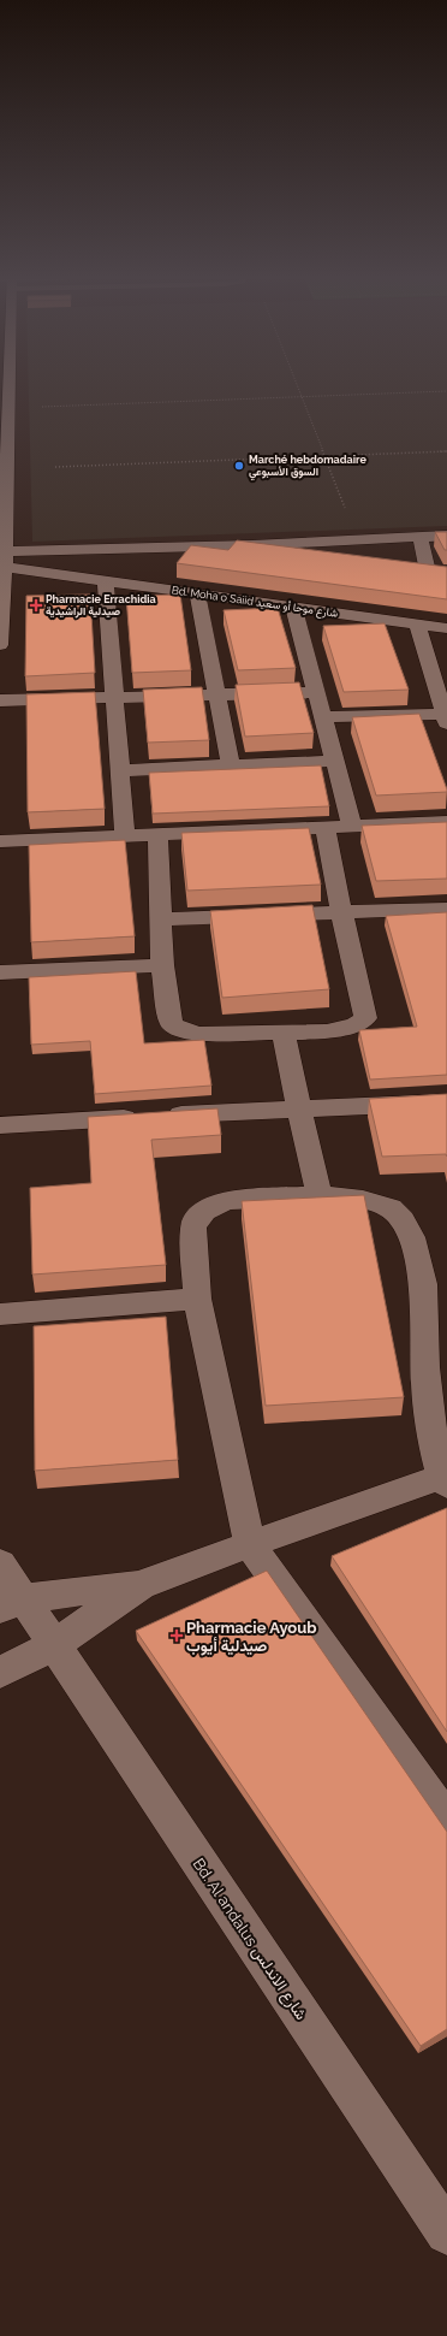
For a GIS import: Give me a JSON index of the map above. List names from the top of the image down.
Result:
{
  "streets": {
    "street": ["Bd. Moha o Saiid شارع موحا أو سعيد", "Bd. Al andalus شارع الاندلس"]
  },
  "places": {
    "other": ["Marché hebdomadaire السوق الأسبوعي"],
    "health": ["Pharmacie Errachidia صيدلية الراشيدية", "Pharmacie Ayoub صيدلية أيوب"]
  }
}
